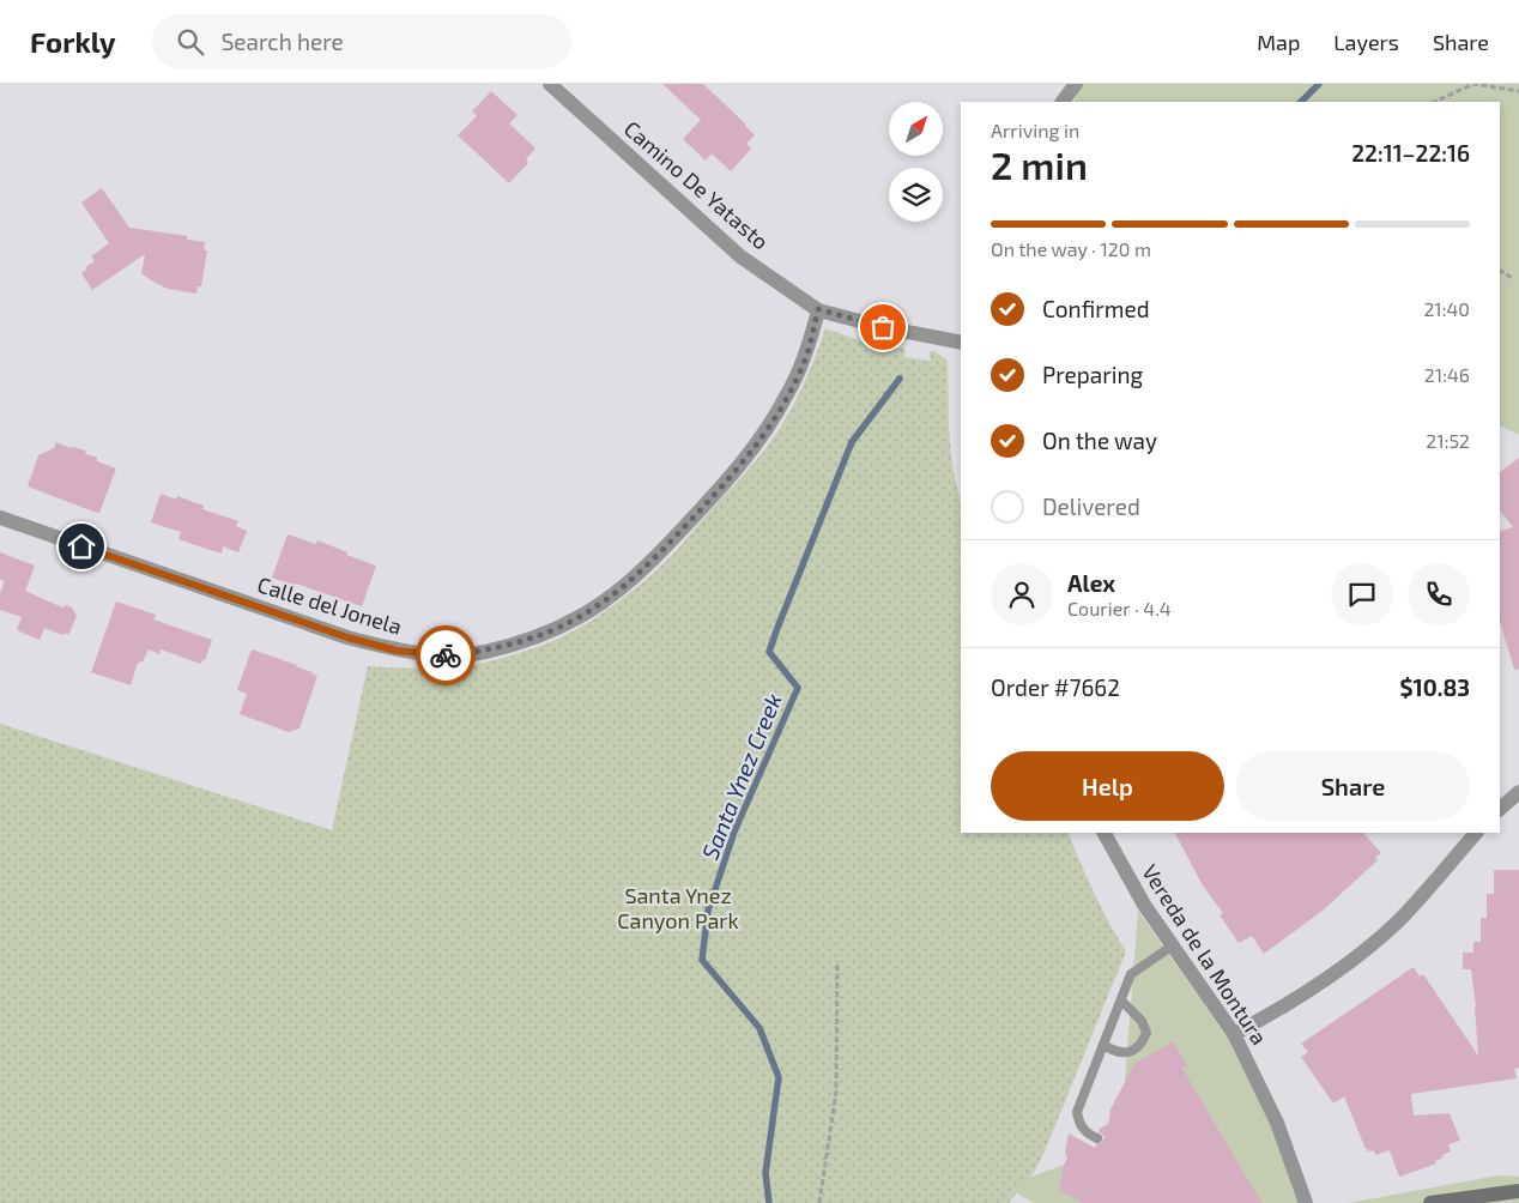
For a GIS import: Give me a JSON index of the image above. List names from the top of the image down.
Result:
{
  "streets": {
    "street": ["Camino De Yatasto", "Calle del Jonela", "Vereda de la Montura"]
  },
  "crossings": [
    ["Camino De Yatasto", "Calle del Jonela"]
  ],
  "water": ["Santa Ynez Creek"],
  "parks": ["Santa Ynez Canyon Park"],
  "north": "top right",
  "page": {
    "header": "Forkly",
    "search": "Search here",
    "nav": ["Map", "Layers", "Share"],
    "heading": ["2 min", "Arriving in", "22:11–22:16"],
    "panel": [
      "Alex",
      "Courier · 4.4",
      "Order #7662",
      "$10.83"
    ],
    "bar": "On the way · 120 m",
    "list": [
      ["Confirmed", "21:40"],
      ["Preparing", "21:46"],
      ["On the way", "21:52"],
      "Delivered"
    ],
    "buttons": ["Help", "Share"]
  }
}
